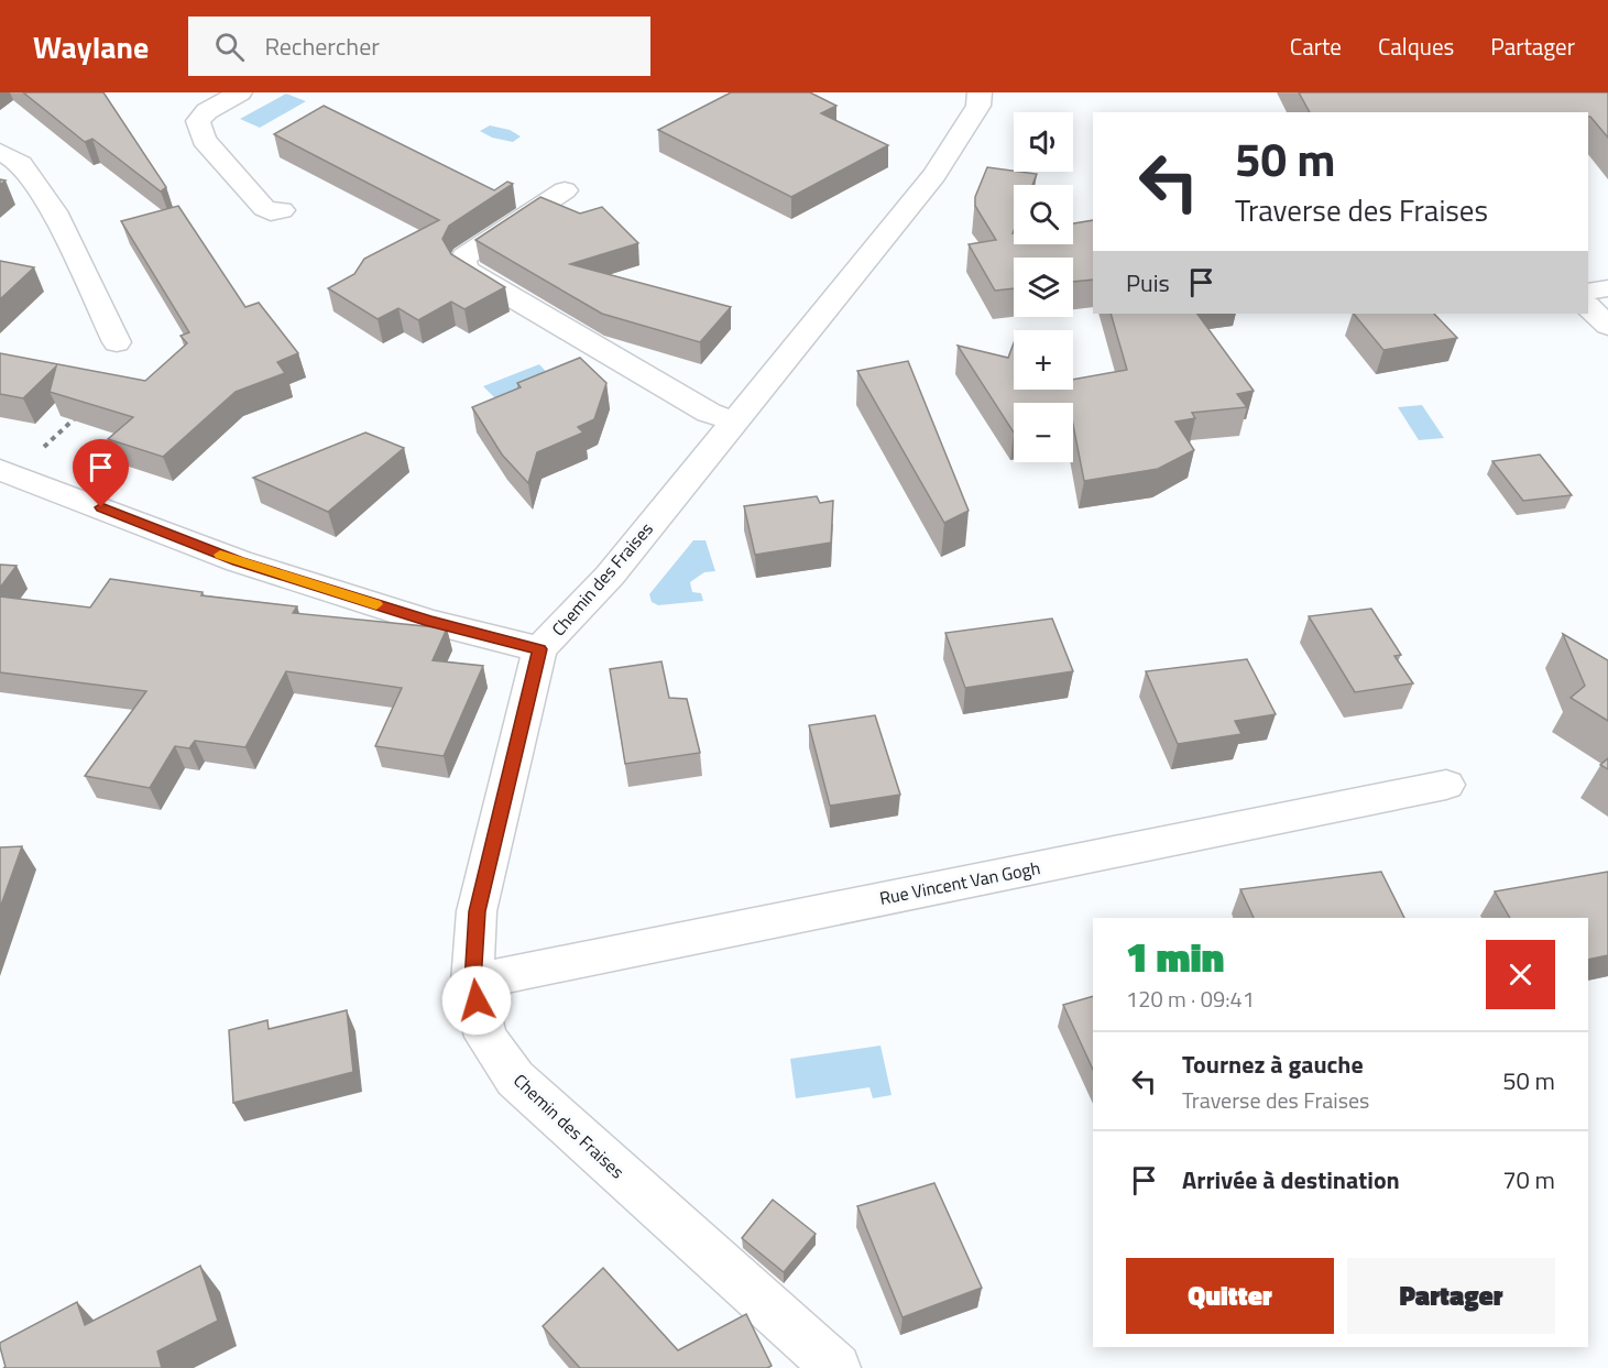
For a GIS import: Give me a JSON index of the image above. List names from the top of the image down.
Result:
{
  "streets": {
    "street": ["Chemin des Fraises", "Rue Vincent Van Gogh"]
  },
  "crossings": [
    ["Chemin des Fraises", "Rue Vincent Van Gogh"]
  ],
  "page": {
    "header": "Waylane",
    "search": "Rechercher",
    "nav": ["Carte", "Calques", "Partager"],
    "map_buttons": ["+", "−"],
    "turn": ["50 m", "Traverse des Fraises"],
    "then": "Puis",
    "heading": ["1 min", "120 m · 09:41"],
    "list": [
      {
        "name": "Tournez à gauche",
        "note": "Traverse des Fraises",
        "value": "50 m"
      },
      {
        "name": "Arrivée à destination",
        "value": "70 m"
      }
    ],
    "buttons": ["Quitter", "Partager"]
  }
}
